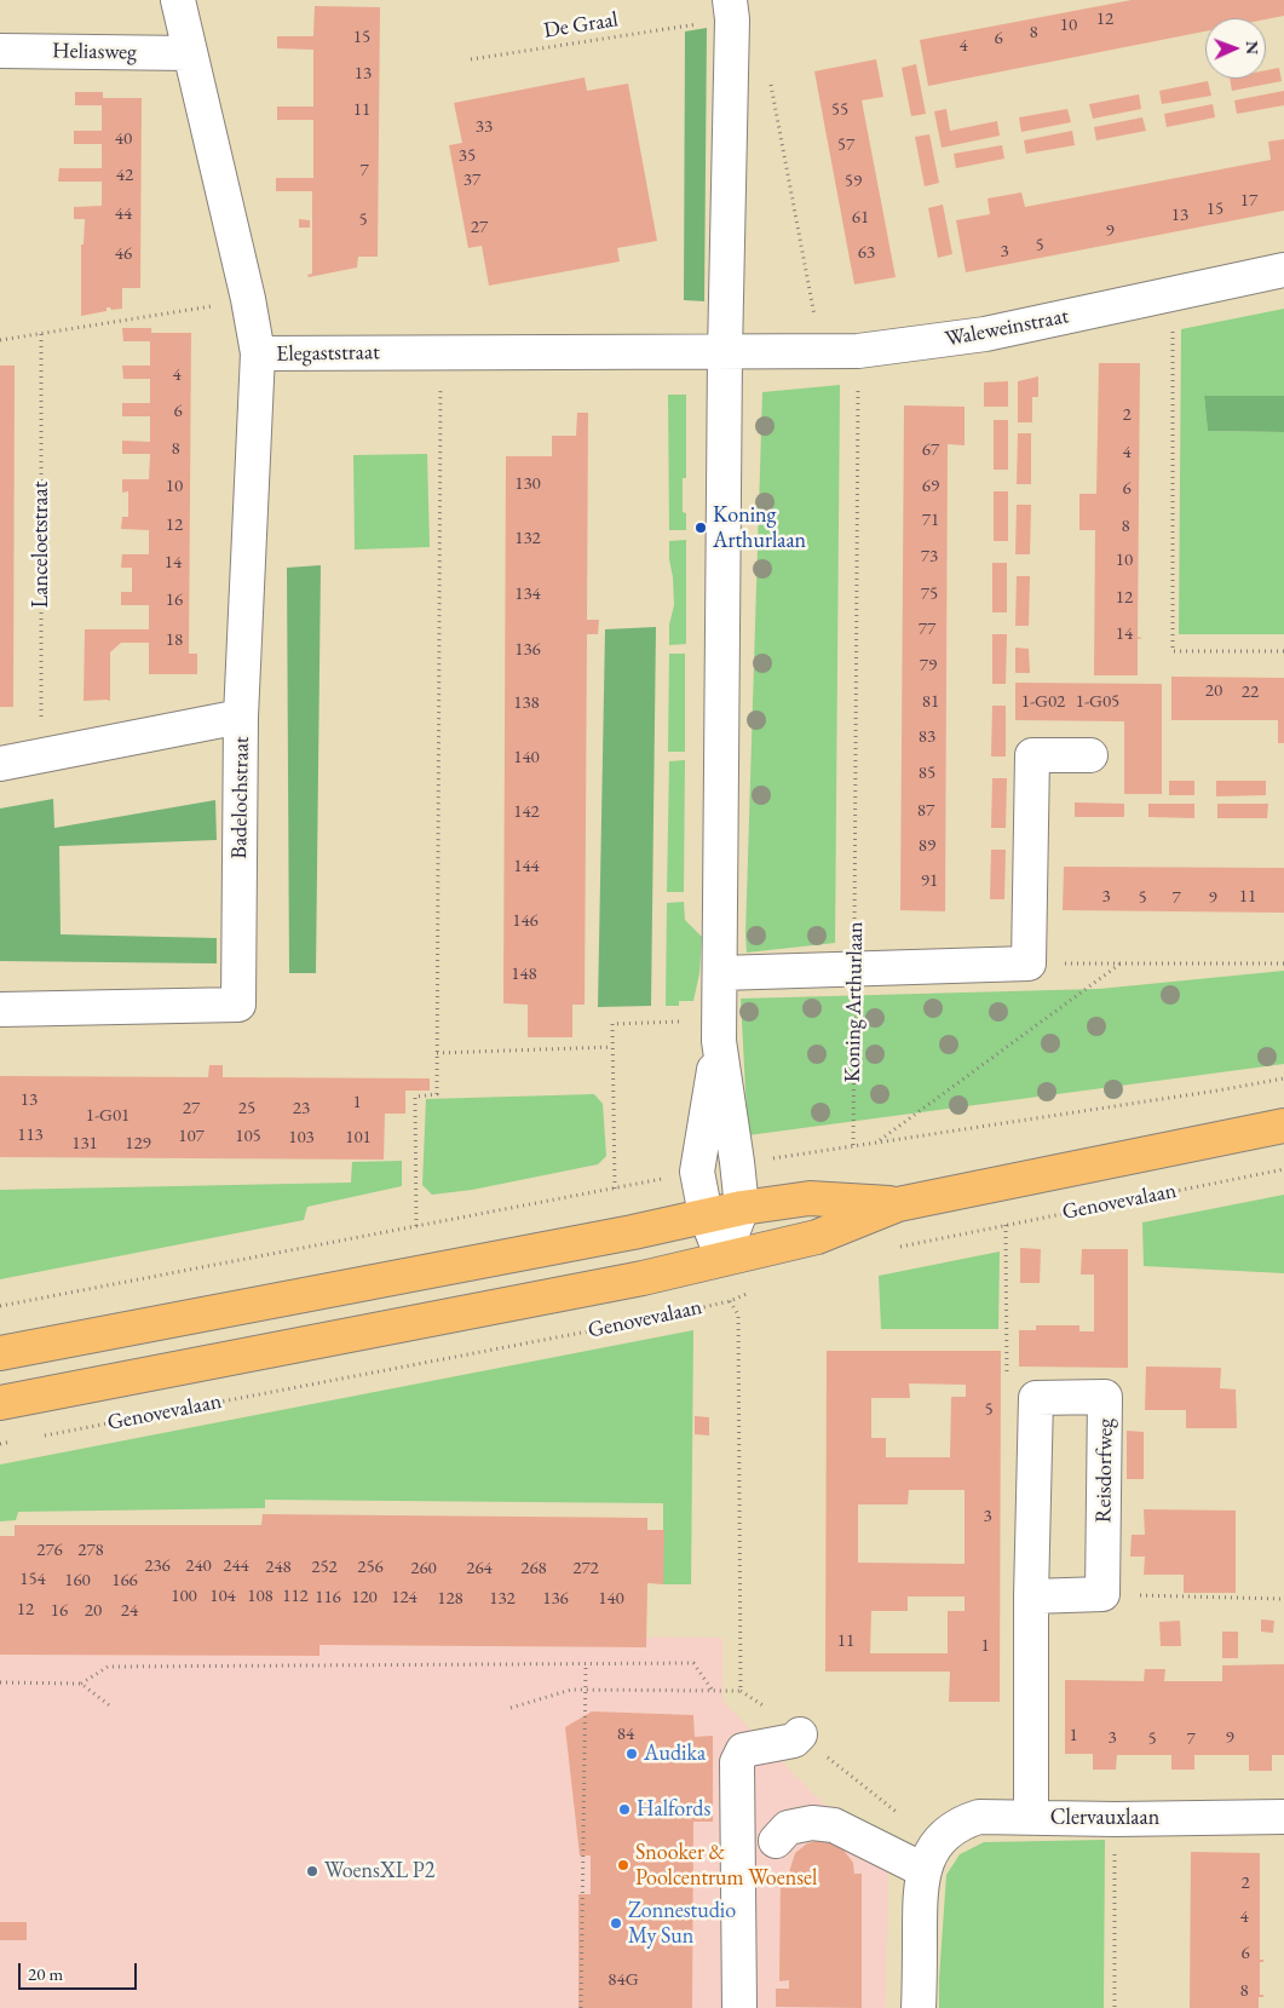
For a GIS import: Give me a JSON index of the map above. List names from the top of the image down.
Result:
{
  "streets": {
    "main road": ["Genovevalaan"],
    "street": [
      "Heliasweg",
      "Waleweinstraat",
      "Elegaststraat",
      "Badelochstraat",
      "Reisdorfweg",
      "Clervauxlaan"
    ],
    "path": ["De Graal", "Lanceloetstraat", "Koning Arthurlaan"]
  },
  "crossings": [
    ["Heliasweg", "Elegaststraat"],
    ["Waleweinstraat", "Elegaststraat"],
    ["Waleweinstraat", "Koning Arthurlaan"],
    ["Elegaststraat", "Badelochstraat"]
  ],
  "places": [
    "Koning Arthurlaan",
    "Audika",
    "Halfords",
    "Snooker & Poolcentrum Woensel",
    "WoensXL P2",
    "Zonnestudio My Sun"
  ],
  "house_numbers": [
    "12",
    "10",
    "8",
    "15",
    "6",
    "4",
    "13",
    "11",
    "55",
    "33",
    "40",
    "57",
    "35",
    "7",
    "42",
    "37",
    "59",
    "17",
    "15",
    "44",
    "13",
    "61",
    "5",
    "27",
    "9",
    "5",
    "3",
    "63",
    "46",
    "4",
    "6",
    "2",
    "8",
    "67",
    "4",
    "130",
    "10",
    "69",
    "6",
    "71",
    "12",
    "8",
    "132",
    "73",
    "10",
    "14",
    "134",
    "75",
    "12",
    "16",
    "77",
    "14",
    "18",
    "136",
    "79",
    "20",
    "22",
    "81",
    "1-G02",
    "1-G05",
    "138",
    "83",
    "140",
    "85",
    "87",
    "142",
    "89",
    "144",
    "91",
    "3",
    "11",
    "5",
    "7",
    "9",
    "146",
    "148",
    "13",
    "1",
    "27",
    "25",
    "23",
    "1-G01",
    "113",
    "107",
    "105",
    "103",
    "101",
    "131",
    "129",
    "5",
    "3",
    "276",
    "278",
    "236",
    "240",
    "244",
    "248",
    "252",
    "256",
    "260",
    "264",
    "268",
    "272",
    "154",
    "160",
    "166",
    "100",
    "104",
    "108",
    "112",
    "116",
    "120",
    "124",
    "128",
    "132",
    "136",
    "140",
    "12",
    "16",
    "20",
    "24",
    "11",
    "1",
    "84",
    "1",
    "3",
    "9",
    "5",
    "7",
    "2",
    "4",
    "6",
    "84G",
    "8"
  ],
  "scale_bar": "20 m",
  "north": "right"
}
